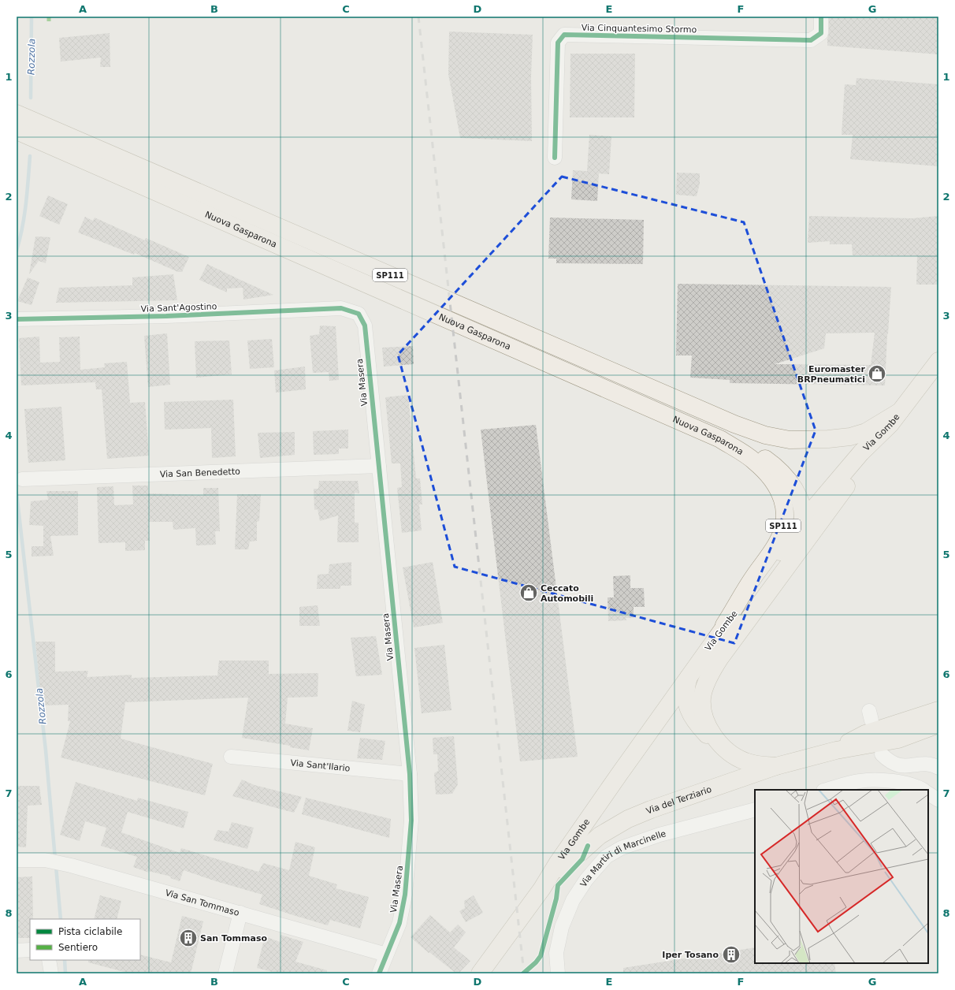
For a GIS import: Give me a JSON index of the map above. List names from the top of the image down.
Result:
{
  "streets": {
    "main road": [
      "Nuova Gasparona",
      "SP111",
      "Via Gombe",
      "Via del Terziario"
    ],
    "street": [
      "Via Cinquantesimo Stormo",
      "Via Sant'Agostino",
      "Via Masera",
      "Via San Benedetto",
      "Via Sant'Ilario",
      "Via Martiri di Marcinelle",
      "Via San Tommaso"
    ]
  },
  "crossings": [
    ["Nuova Gasparona", "SP111"],
    ["Nuova Gasparona", "Via Gombe"],
    ["SP111", "Via Gombe"],
    ["Via Sant'Agostino", "Via Masera"],
    ["Via Masera", "Via San Benedetto"],
    ["Via Masera", "Via Sant'Ilario"],
    ["Via Masera", "Via San Tommaso"],
    ["Via Gombe", "Via del Terziario"]
  ],
  "water": ["Rozzola"],
  "places": {
    "shop": ["Euromaster BRPneumatici", "Ceccato Automobili"],
    "building": ["San Tommaso", "Iper Tosano"]
  },
  "legend": ["Pista ciclabile", "Sentiero"],
  "grid": {
    "columns": [
      "A",
      "B",
      "C",
      "D",
      "E",
      "F",
      "G"
    ],
    "rows": [
      "1",
      "2",
      "3",
      "4",
      "5",
      "6",
      "7",
      "8"
    ]
  }
}
